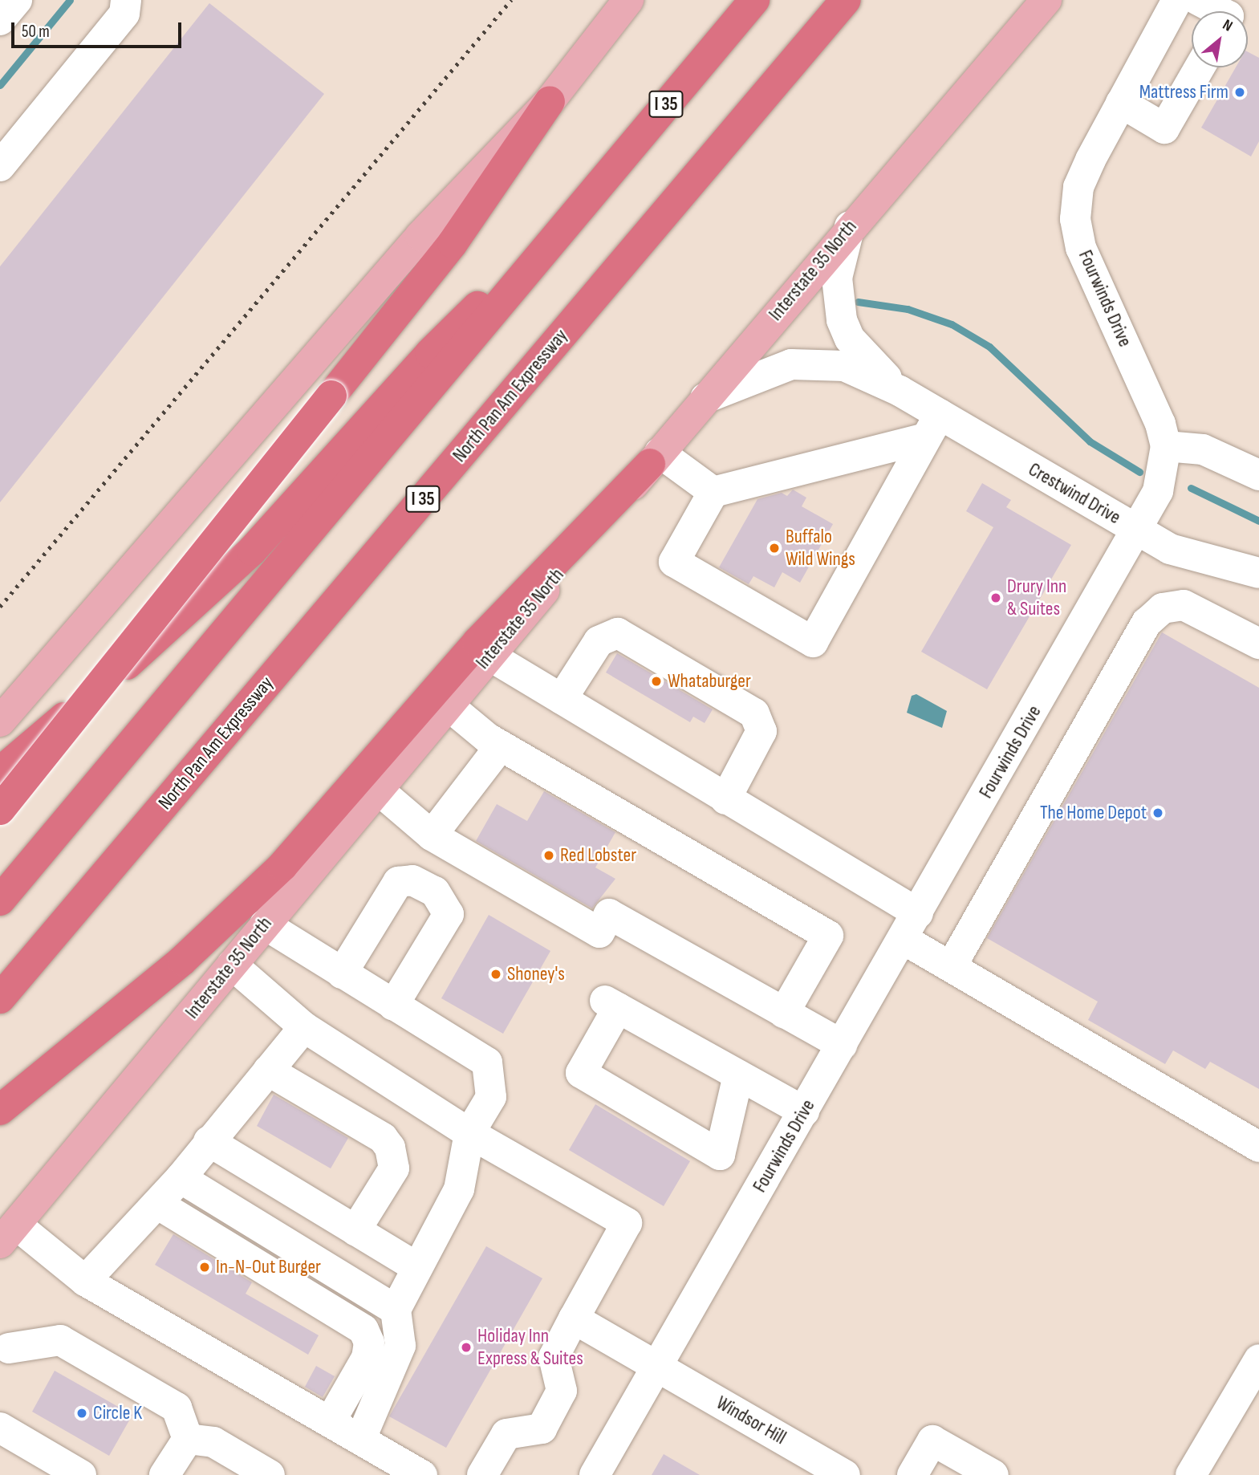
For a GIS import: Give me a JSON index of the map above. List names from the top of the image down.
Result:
{
  "streets": {
    "highway": ["I 35", "North Pan Am Expressway"],
    "main road": ["Interstate 35 North"],
    "street": ["Fourwinds Drive", "Crestwind Drive", "Windsor Hill"]
  },
  "crossings": [
    ["Interstate 35 North", "Crestwind Drive"],
    ["Fourwinds Drive", "Crestwind Drive"],
    ["Fourwinds Drive", "Windsor Hill"]
  ],
  "places": [
    "Mattress Firm",
    "Buffalo Wild Wings",
    "Drury Inn & Suites",
    "Whataburger",
    "The Home Depot",
    "Red Lobster",
    "Shoney's",
    "In-N-Out Burger",
    "Holiday Inn Express & Suites",
    "Circle K"
  ],
  "scale_bar": "50 m",
  "north": "top right"
}
